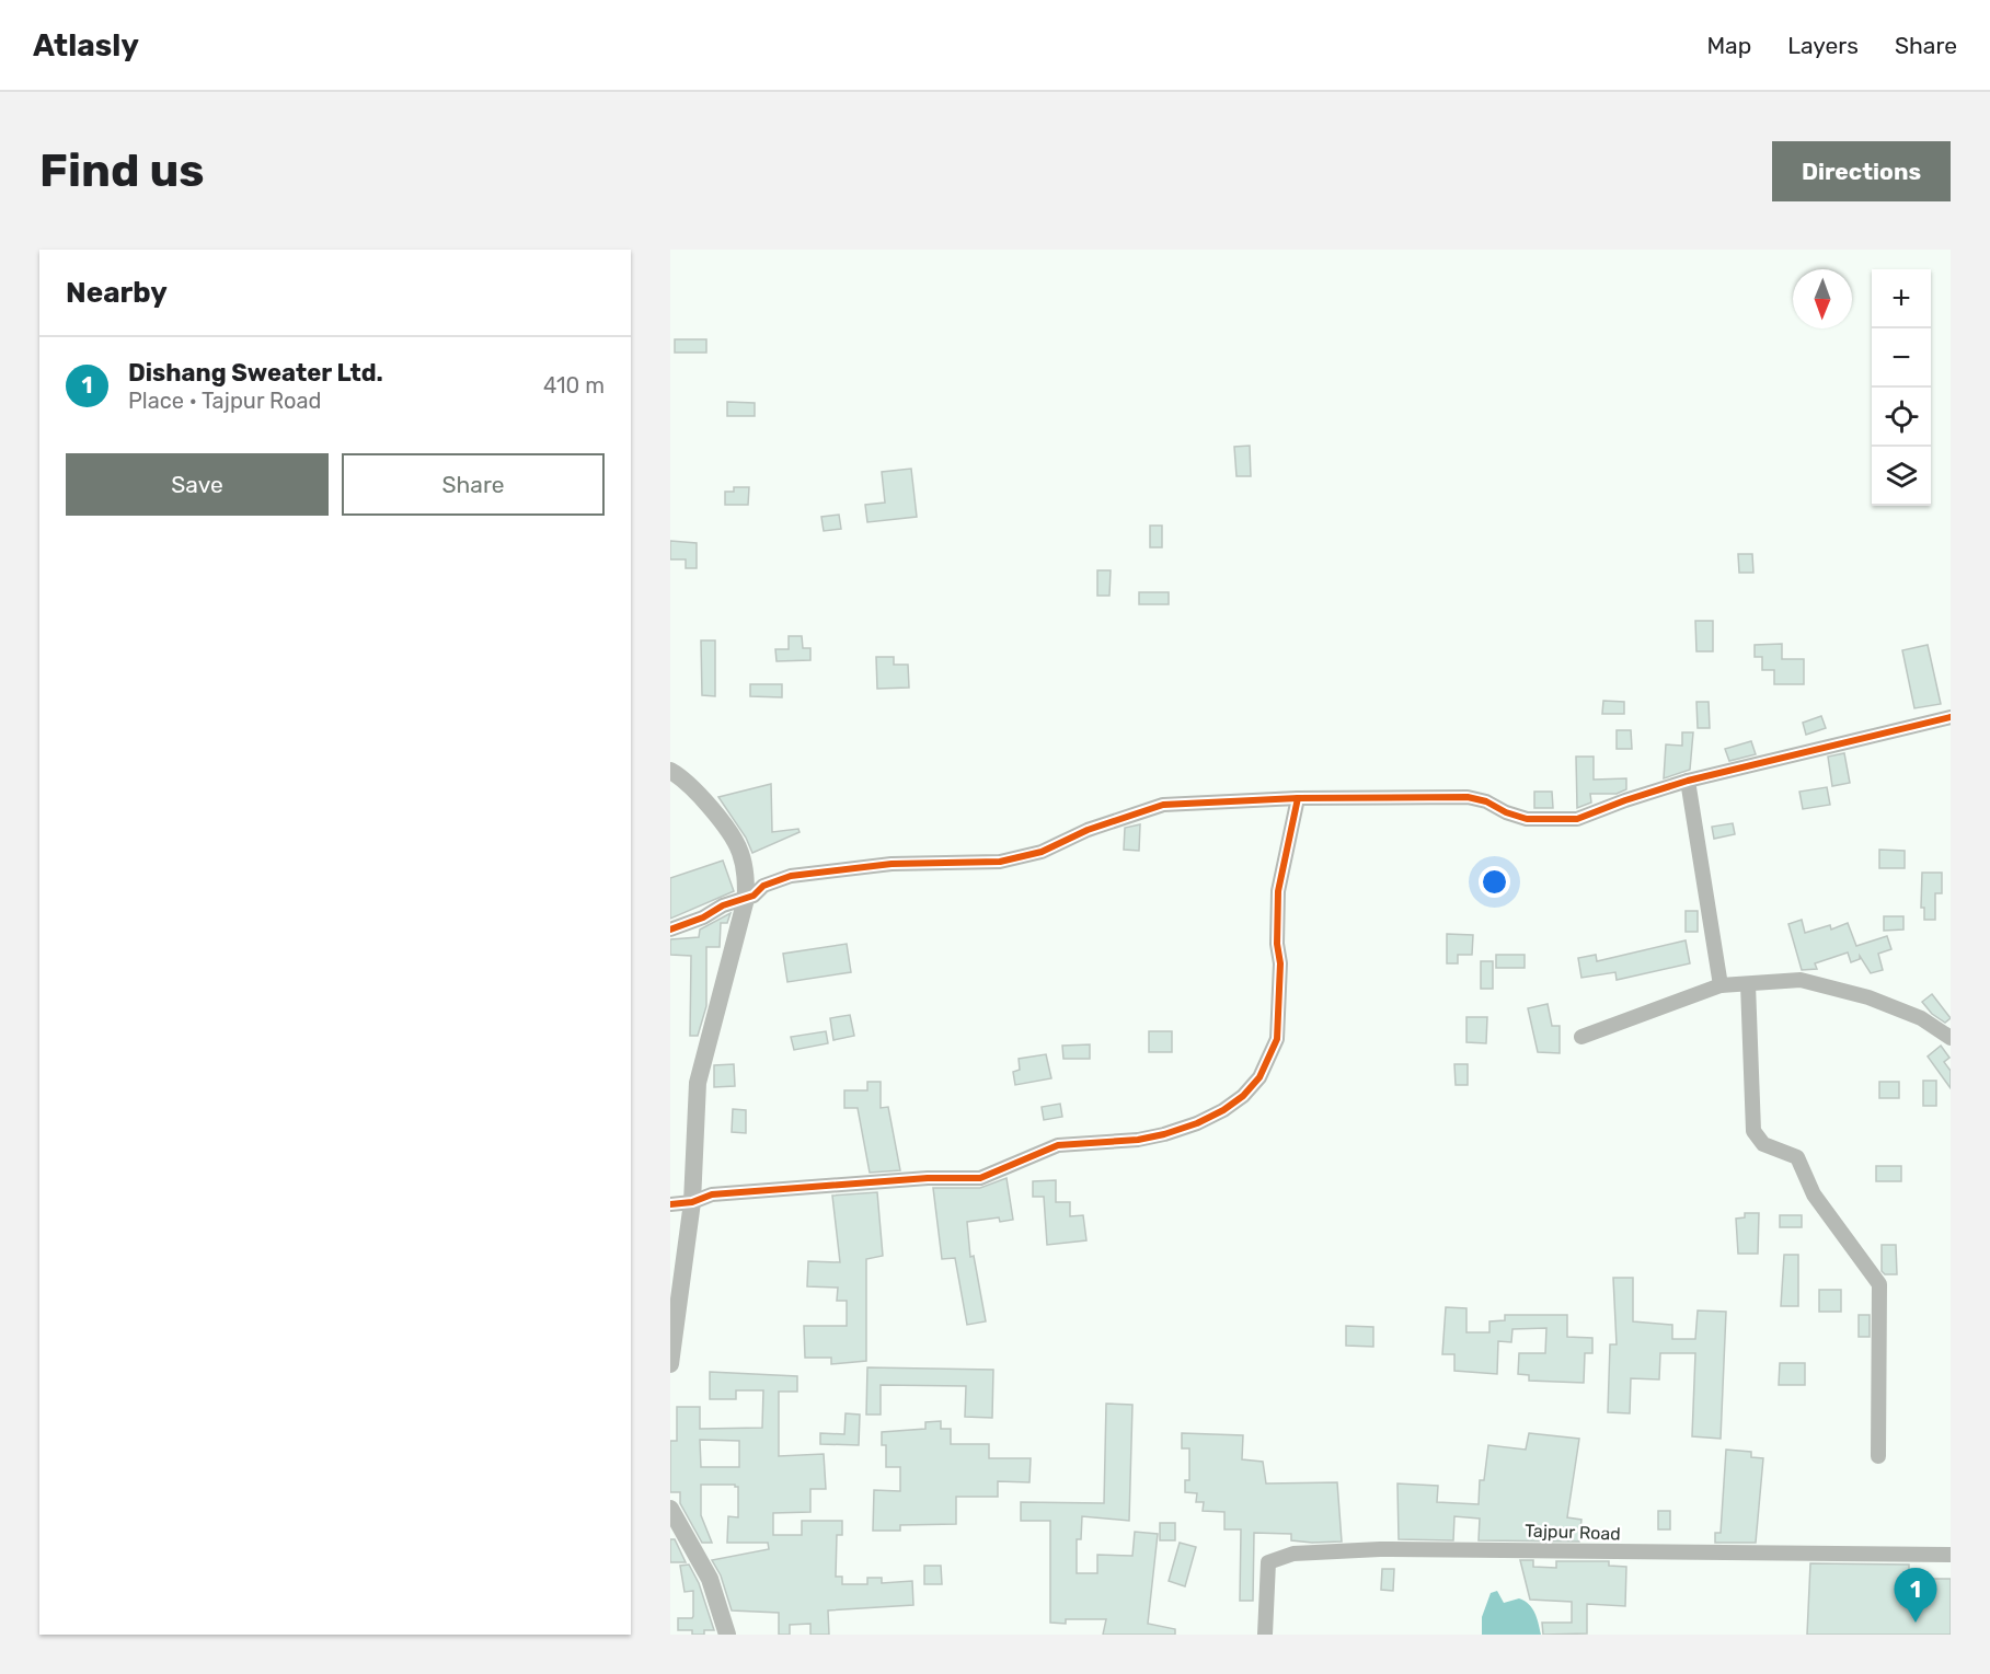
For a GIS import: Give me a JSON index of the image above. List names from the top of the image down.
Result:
{
  "streets": {
    "street": ["Tajpur Road"]
  },
  "north": "bottom",
  "page": {
    "header": "Atlasly",
    "nav": ["Map", "Layers", "Share"],
    "buttons": [
      "Directions",
      ["Save", "Share"]
    ],
    "title": "Find us",
    "heading": "Nearby",
    "map_buttons": ["+", "−"],
    "list": [
      {
        "mark": "1",
        "name": "Dishang Sweater Ltd.",
        "note": "Place · Tajpur Road",
        "value": "410 m"
      }
    ],
    "pins": "1"
  }
}
